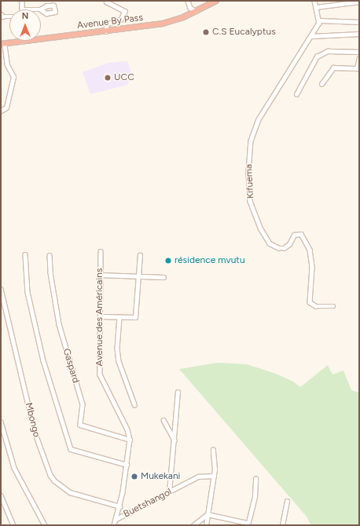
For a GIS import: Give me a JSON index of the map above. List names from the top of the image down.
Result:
{
  "streets": {
    "highway": ["Avenue By Pass"],
    "street": [
      "Kifuema",
      "Avenue des Américains",
      "Gaspard",
      "Mbongo",
      "Buetshangol"
    ]
  },
  "crossings": [
    ["Avenue des Américains", "Gaspard"],
    ["Avenue des Américains", "Mbongo"],
    ["Avenue des Américains", "Buetshangol"]
  ],
  "places": [
    "C.S Eucalyptus",
    "UCC",
    "résidence mvutu",
    "Mukekani"
  ],
  "north": "top"
}
